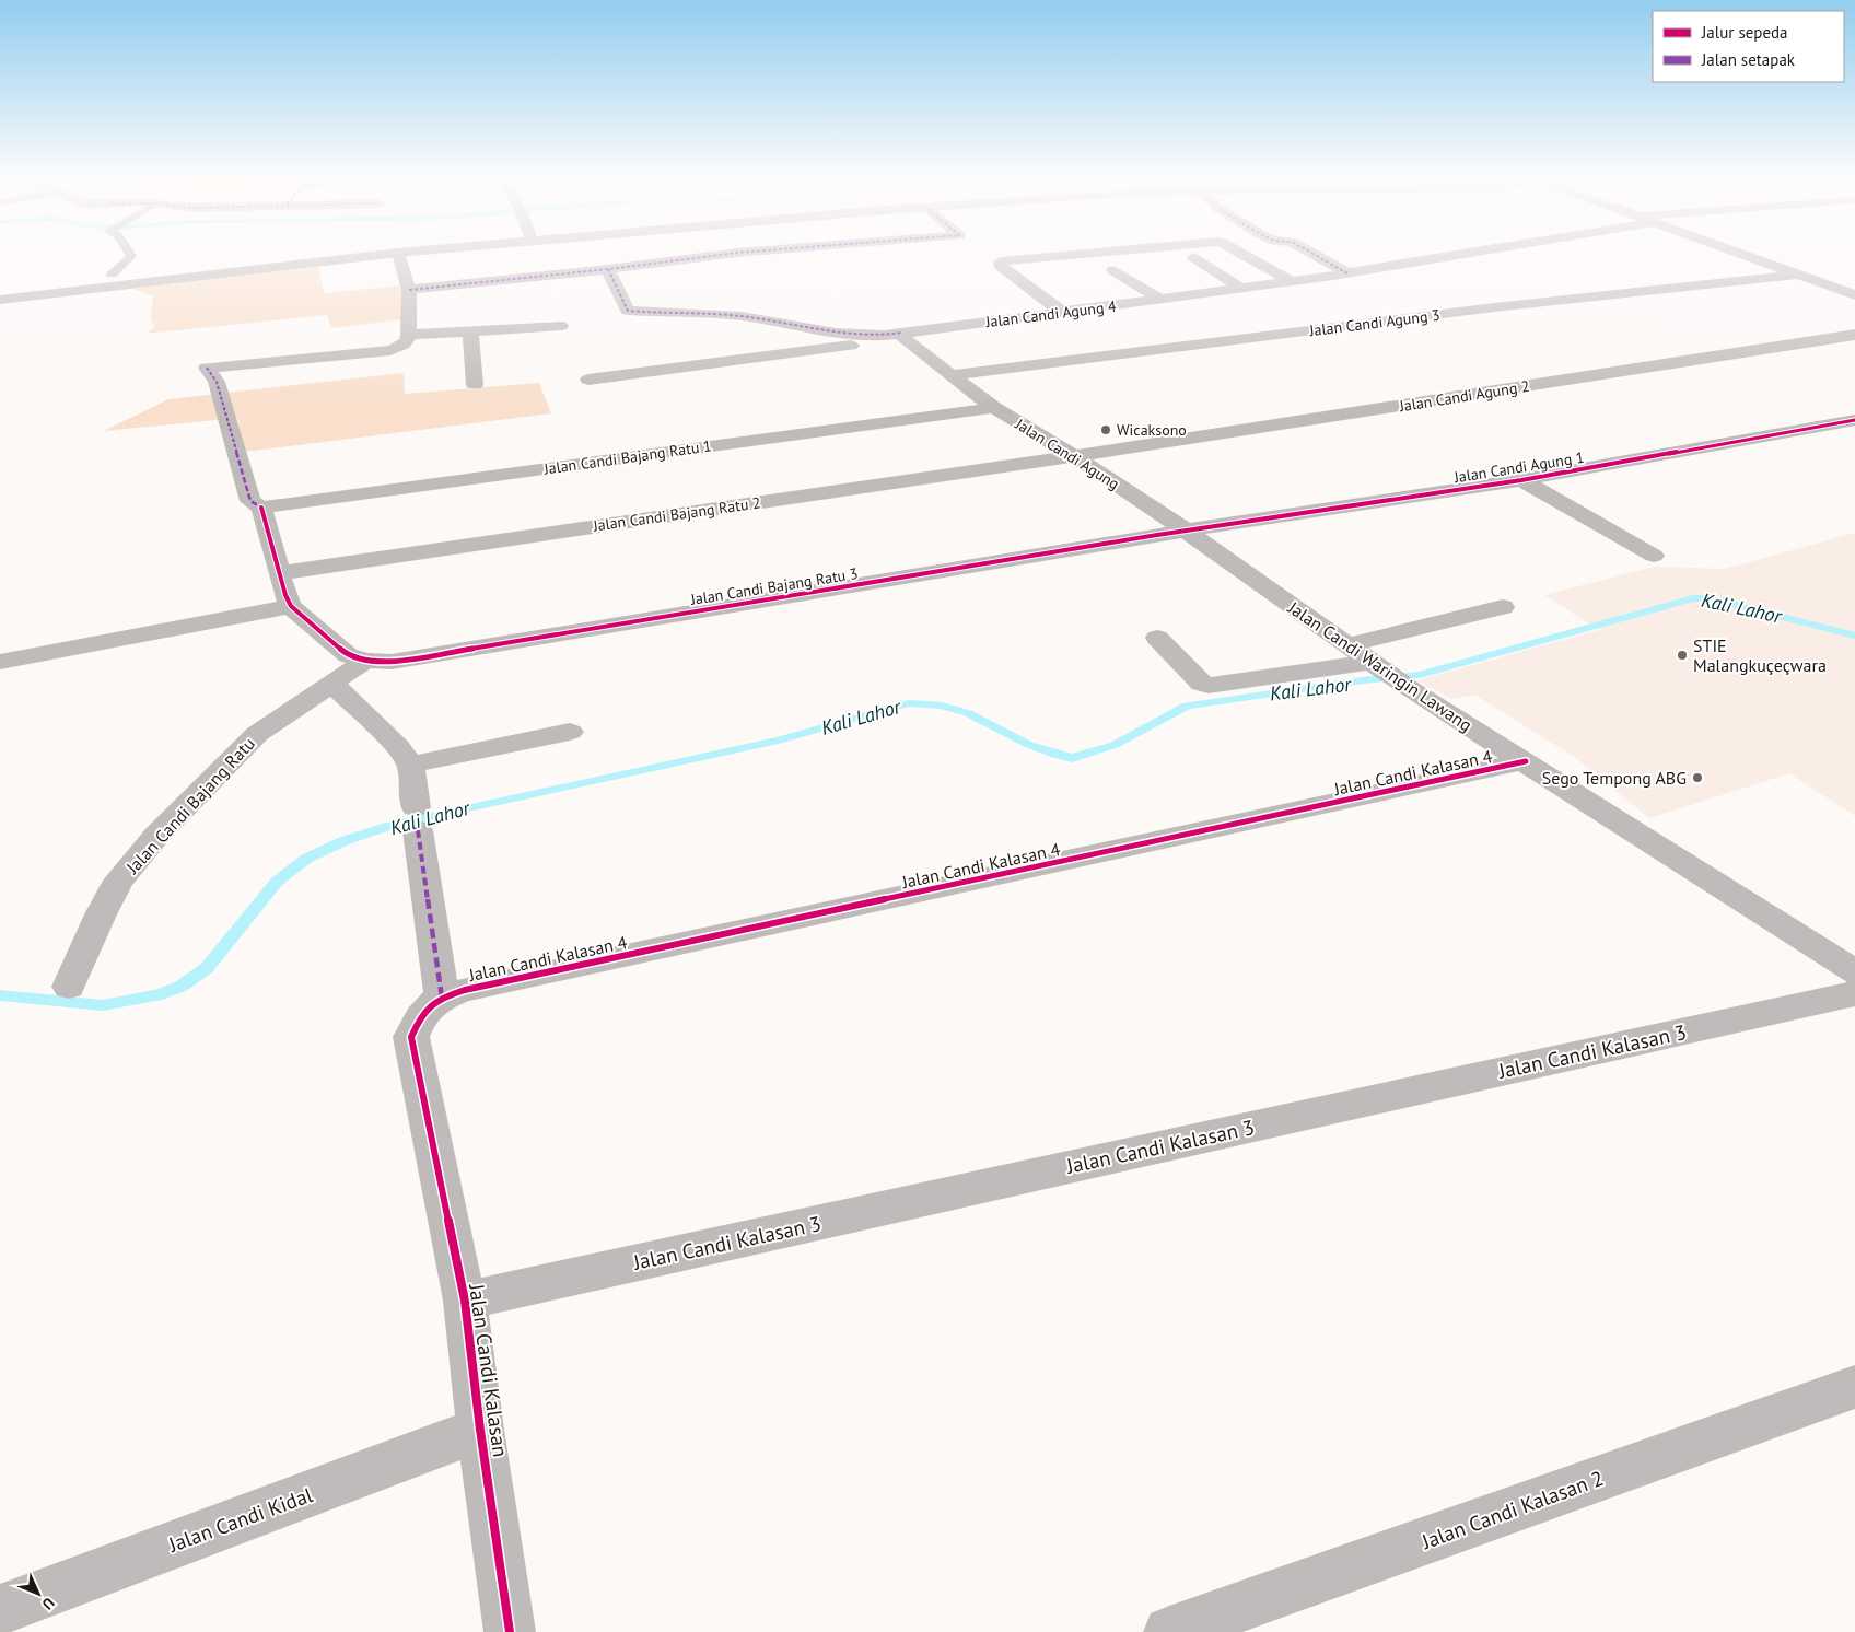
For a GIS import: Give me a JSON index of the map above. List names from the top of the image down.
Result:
{
  "streets": {
    "street": [
      "Jalan Candi Agung 4",
      "Jalan Candi Agung 3",
      "Jalan Candi Agung 2",
      "Jalan Candi Agung",
      "Jalan Candi Bajang Ratu 1",
      "Jalan Candi Agung 1",
      "Jalan Candi Bajang Ratu 2",
      "Jalan Candi Bajang Ratu 3",
      "Jalan Candi Waringin Lawang",
      "Jalan Candi Kalasan 4",
      "Jalan Candi Bajang Ratu",
      "Jalan Candi Kalasan 3",
      "Jalan Candi Kalasan",
      "Jalan Candi Kalasan 2",
      "Jalan Candi Kidal"
    ]
  },
  "crossings": [
    ["Jalan Candi Agung 4", "Jalan Candi Agung"],
    ["Jalan Candi Agung 3", "Jalan Candi Agung"],
    ["Jalan Candi Agung 2", "Jalan Candi Agung"],
    ["Jalan Candi Agung 2", "Jalan Candi Bajang Ratu 2"],
    ["Jalan Candi Agung", "Jalan Candi Bajang Ratu 1"],
    ["Jalan Candi Agung", "Jalan Candi Agung 1"],
    ["Jalan Candi Agung", "Jalan Candi Bajang Ratu 2"],
    ["Jalan Candi Agung", "Jalan Candi Bajang Ratu 3"],
    ["Jalan Candi Agung", "Jalan Candi Waringin Lawang"],
    ["Jalan Candi Agung 1", "Jalan Candi Bajang Ratu 3"],
    ["Jalan Candi Agung 1", "Jalan Candi Waringin Lawang"],
    ["Jalan Candi Bajang Ratu 3", "Jalan Candi Waringin Lawang"],
    ["Jalan Candi Bajang Ratu 3", "Jalan Candi Bajang Ratu"],
    ["Jalan Candi Waringin Lawang", "Jalan Candi Kalasan 4"],
    ["Jalan Candi Kalasan 4", "Jalan Candi Kalasan"],
    ["Jalan Candi Kalasan 3", "Jalan Candi Kalasan"],
    ["Jalan Candi Kalasan", "Jalan Candi Kidal"]
  ],
  "water": ["Kali Lahor"],
  "places": ["Wicaksono", "STIE Malangkuçeçwara", "Sego Tempong ABG"],
  "legend": ["Jalur sepeda", "Jalan setapak"],
  "north": "bottom right"
}
